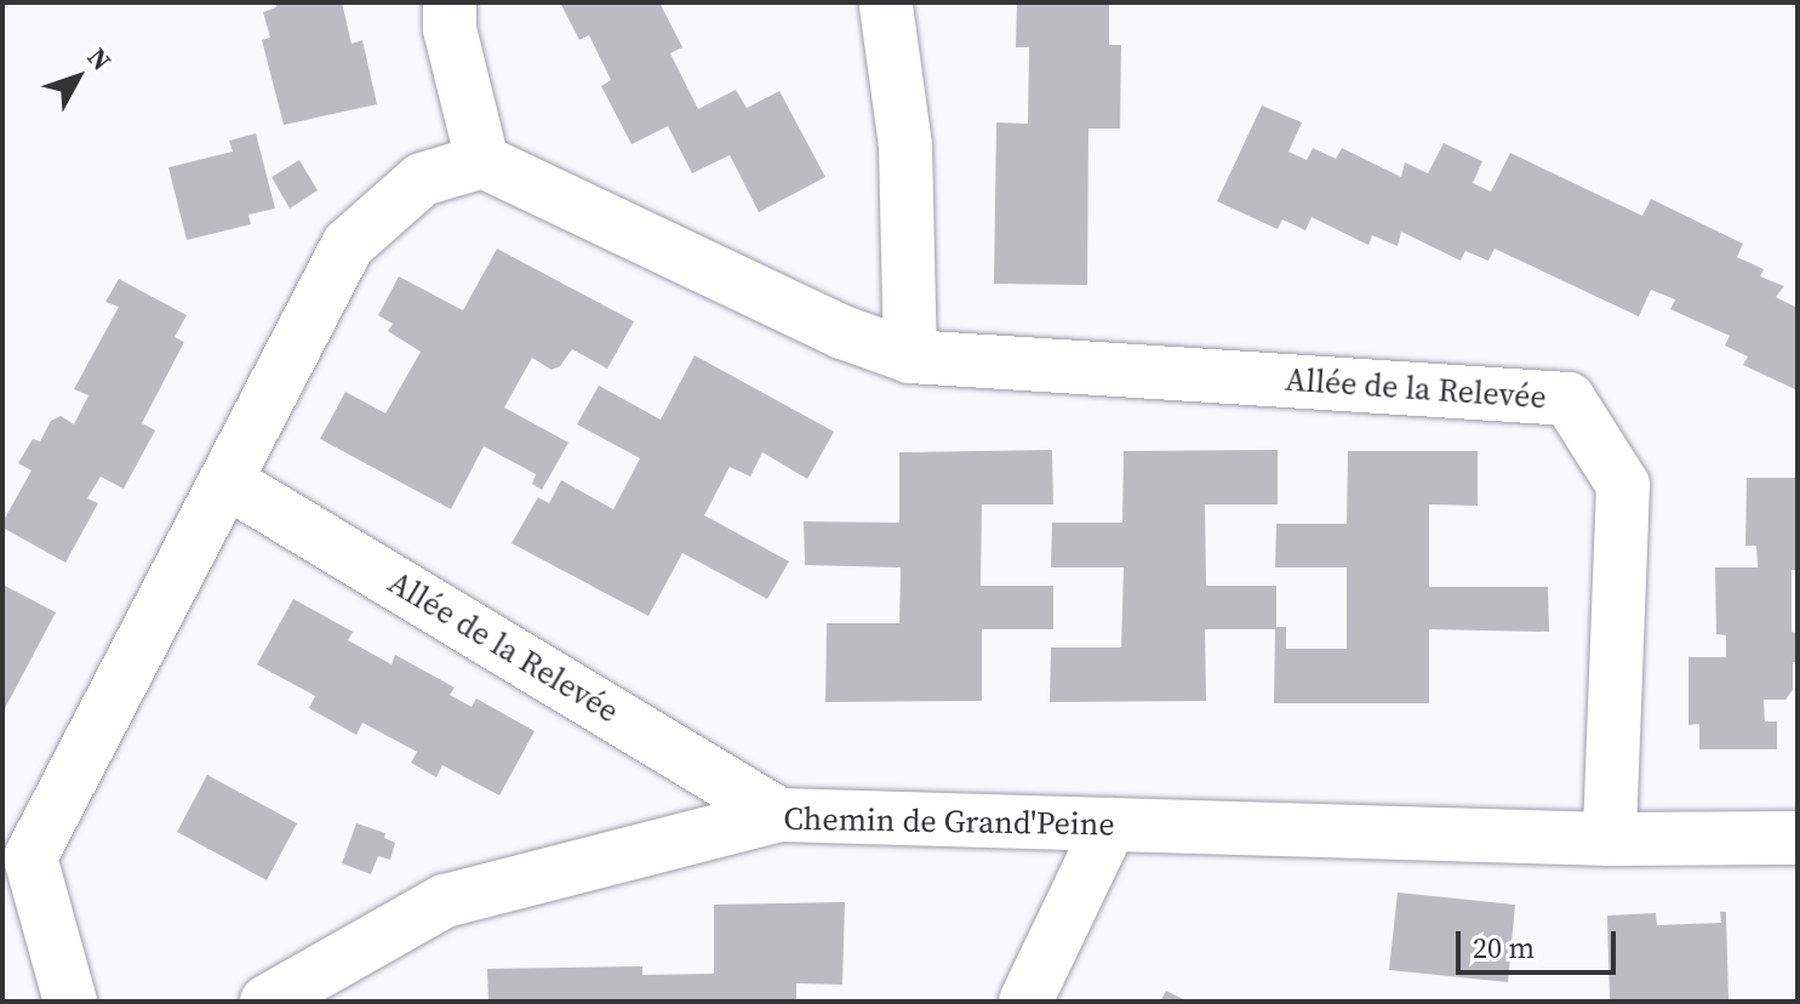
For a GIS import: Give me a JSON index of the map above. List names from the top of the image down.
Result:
{
  "streets": {
    "street": ["Allée de la Relevée", "Chemin de Grand'Peine"]
  },
  "crossings": [
    ["Allée de la Relevée", "Chemin de Grand'Peine"]
  ],
  "scale_bar": "20 m",
  "north": "top right"
}
